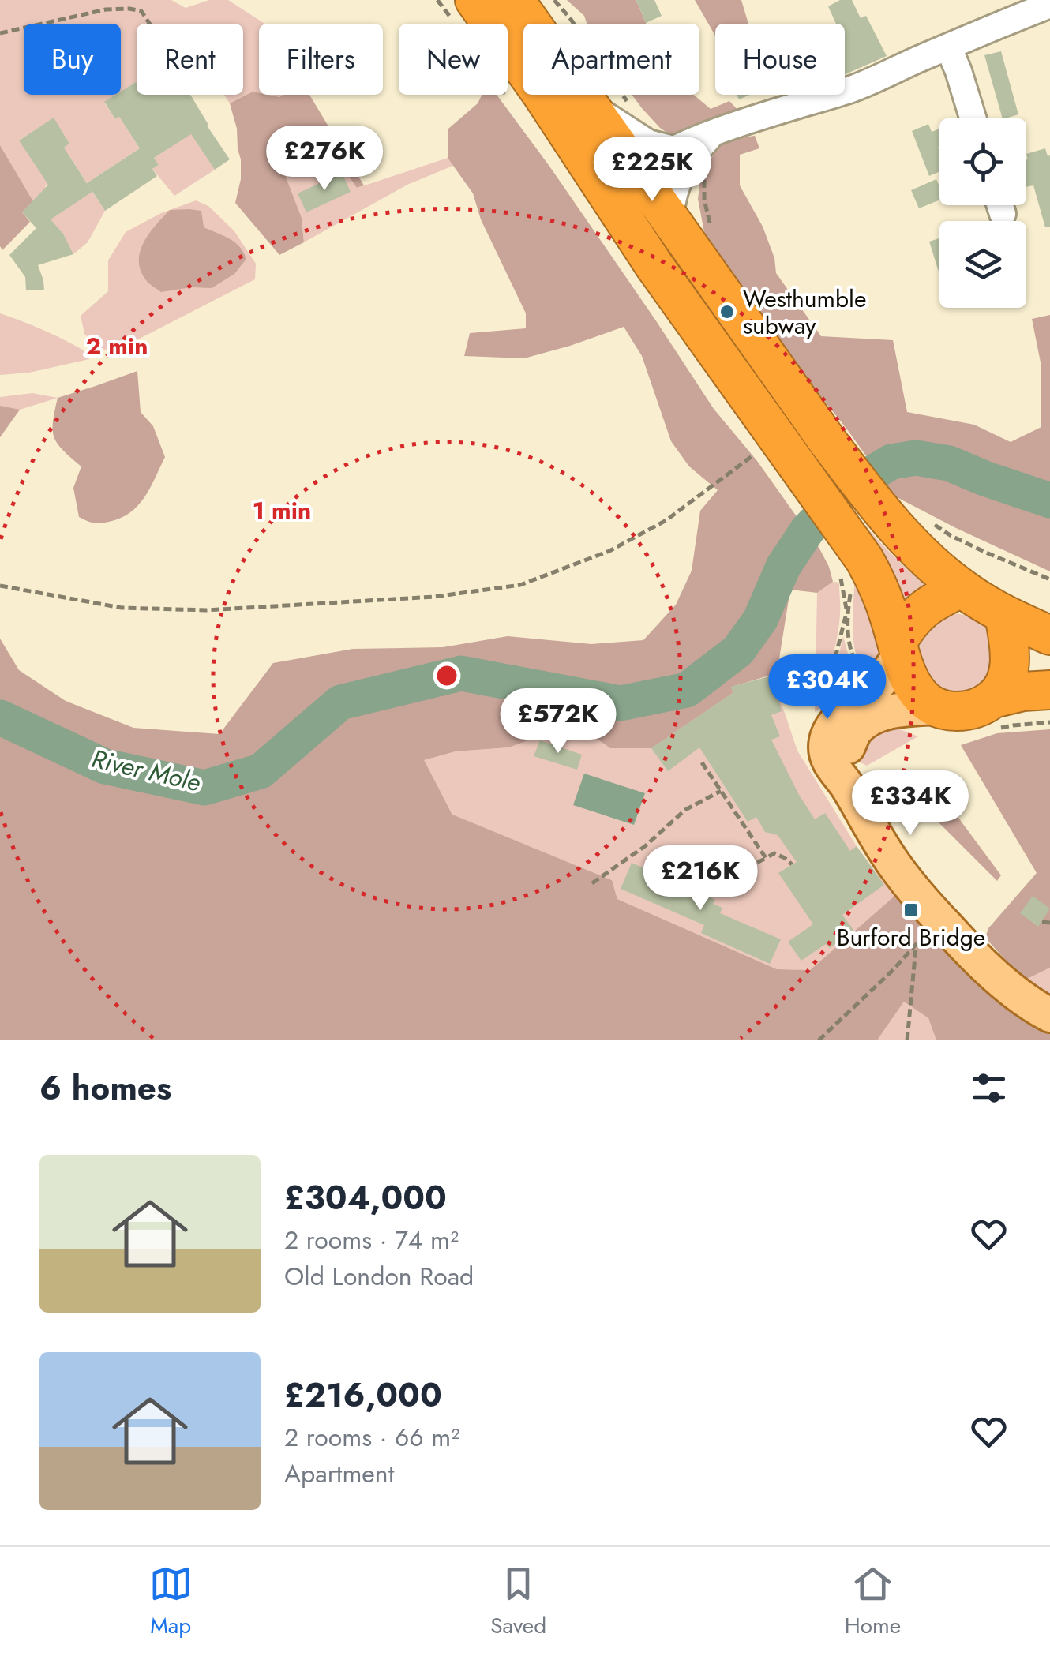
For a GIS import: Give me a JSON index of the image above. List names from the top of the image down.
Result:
{
  "water": ["River Mole"],
  "places": {
    "other": ["Westhumble subway"],
    "transit": ["Burford Bridge"]
  },
  "page": {
    "chip": [
      "Buy",
      "Rent",
      "Filters",
      "New",
      "Apartment",
      "House"
    ],
    "price": [
      "£276K",
      "£225K",
      "£304K",
      "£572K",
      "£334K",
      "£216K"
    ],
    "heading": "6 homes",
    "list": [
      {
        "name": "£304,000",
        "note": "2 rooms · 74 m² · Old London Road"
      },
      {
        "name": "£216,000",
        "note": "2 rooms · 66 m² · Apartment"
      }
    ],
    "tabs": ["Map", "Saved", "Home"]
  },
  "rings": ["2 min", "1 min"]
}
